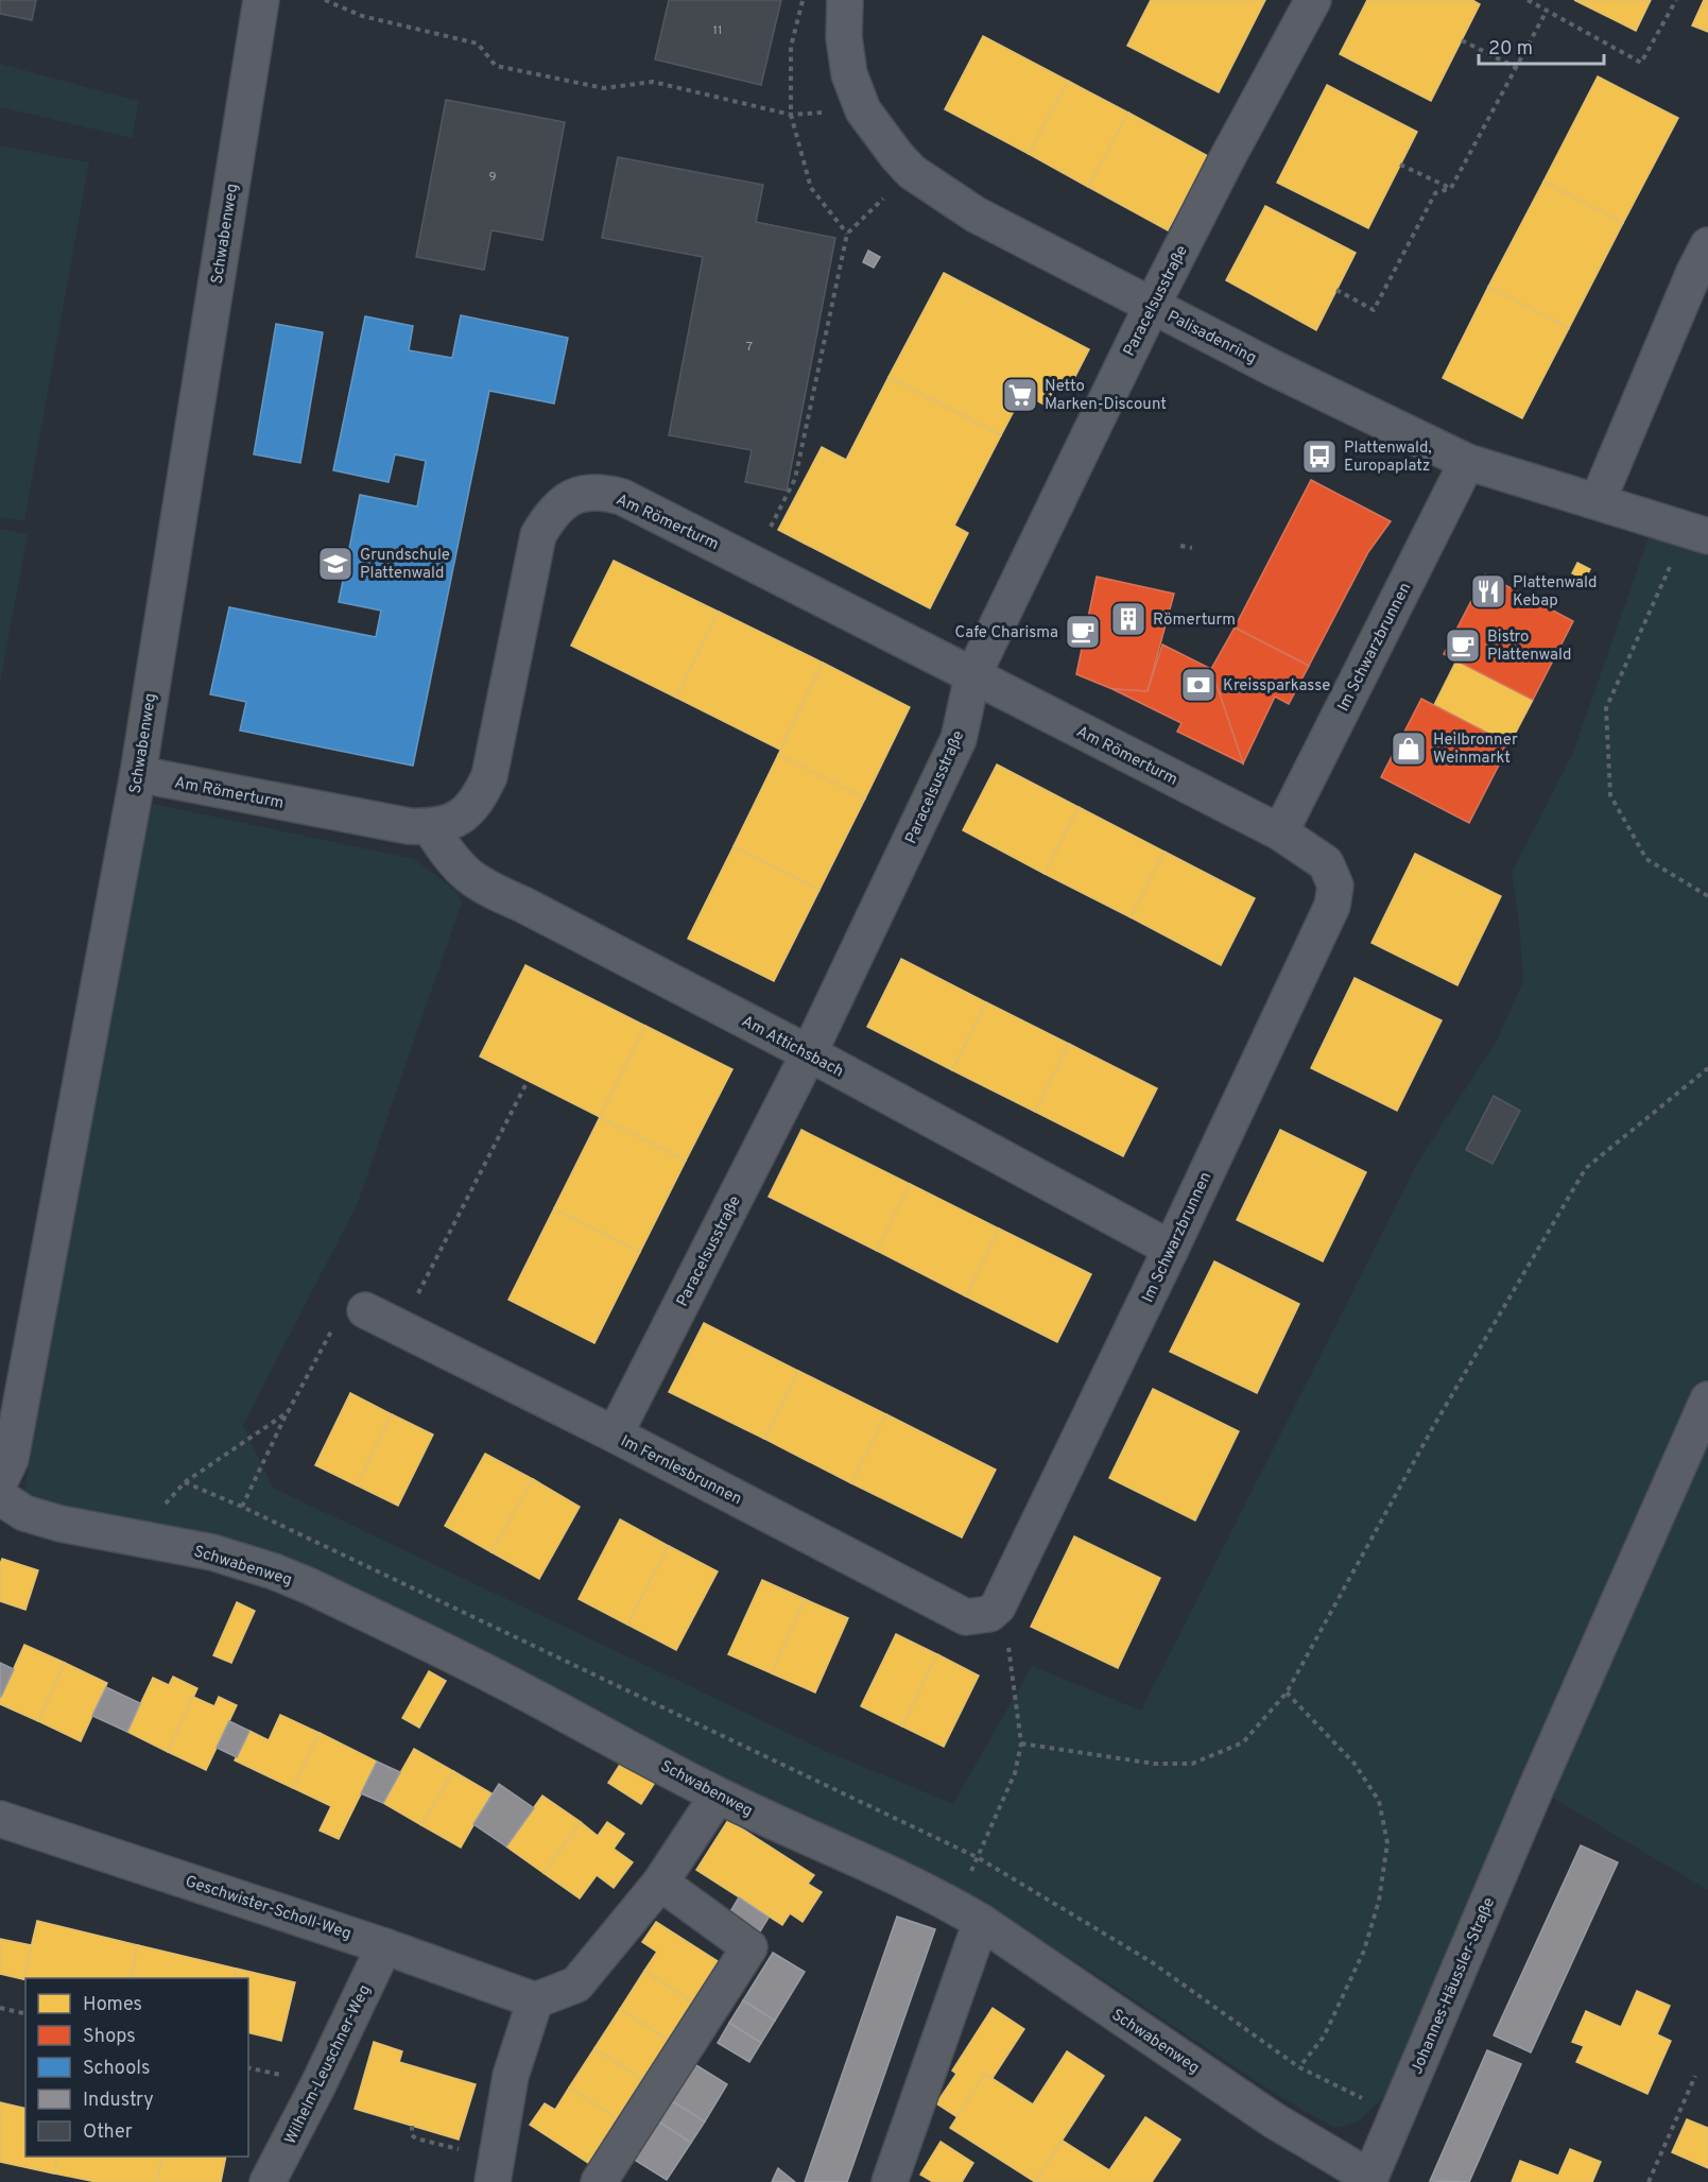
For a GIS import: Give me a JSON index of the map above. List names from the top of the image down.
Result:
{
  "streets": {
    "street": [
      "Schwabenweg",
      "Paracelsusstraße",
      "Palisadenring",
      "Am Römerturm",
      "Im Schwarzbrunnen",
      "Am Attichsbach",
      "Im Fernlesbrunnen",
      "Geschwister-Scholl-Weg",
      "Johannes-Häussler-Straße",
      "Wilhelm-Leuschner-Weg"
    ]
  },
  "crossings": [
    ["Schwabenweg", "Am Römerturm"],
    ["Schwabenweg", "Johannes-Häussler-Straße"],
    ["Paracelsusstraße", "Palisadenring"],
    ["Paracelsusstraße", "Am Römerturm"],
    ["Paracelsusstraße", "Am Attichsbach"],
    ["Paracelsusstraße", "Im Fernlesbrunnen"],
    ["Palisadenring", "Im Schwarzbrunnen"],
    ["Am Römerturm", "Im Schwarzbrunnen"],
    ["Am Römerturm", "Am Attichsbach"],
    ["Im Schwarzbrunnen", "Am Attichsbach"],
    ["Im Schwarzbrunnen", "Im Fernlesbrunnen"],
    ["Geschwister-Scholl-Weg", "Wilhelm-Leuschner-Weg"]
  ],
  "places": {
    "supermarket": ["Netto Marken-Discount"],
    "bus stop": ["Plattenwald, Europaplatz"],
    "school or university": ["Grundschule Plattenwald"],
    "restaurant": ["Plattenwald Kebap"],
    "building": ["Römerturm"],
    "cafe": ["Cafe Charisma", "Bistro Plattenwald"],
    "bank": ["Kreissparkasse"],
    "shop": ["Heilbronner Weinmarkt"]
  },
  "house_numbers": ["11", "9", "7"],
  "legend": [
    "Homes",
    "Shops",
    "Schools",
    "Industry",
    "Other"
  ],
  "scale_bar": "20 m"
}
